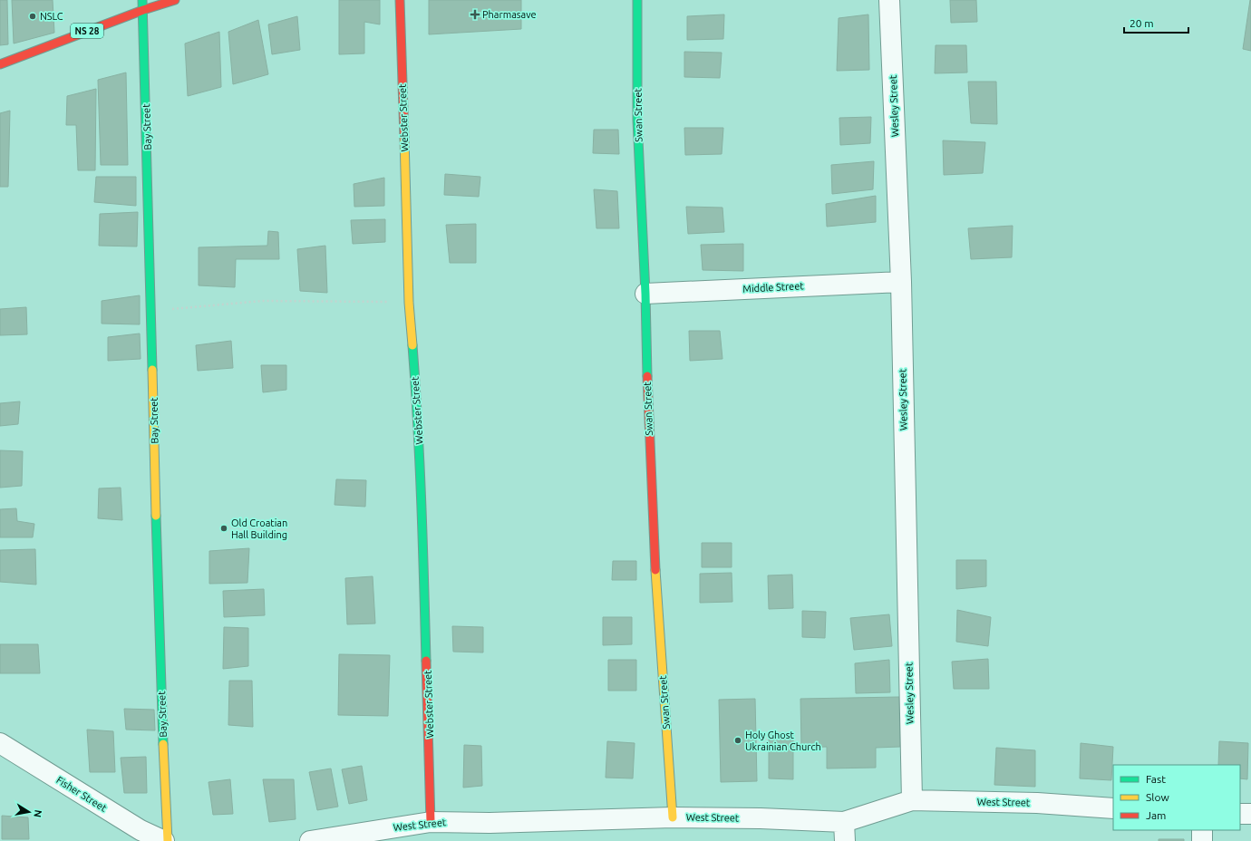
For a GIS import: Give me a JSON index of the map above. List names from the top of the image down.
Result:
{
  "streets": {
    "street": [
      "NS 28",
      "Wesley Street",
      "Swan Street",
      "Webster Street",
      "Bay Street",
      "Middle Street",
      "Fisher Street",
      "West Street"
    ]
  },
  "crossings": [
    ["NS 28", "Bay Street"],
    ["Wesley Street", "Middle Street"],
    ["Wesley Street", "West Street"],
    ["Swan Street", "Middle Street"],
    ["Swan Street", "West Street"],
    ["Webster Street", "West Street"]
  ],
  "places": {
    "health": ["Pharmasave"],
    "other": ["NSLC", "Old Croatian Hall Building", "Holy Ghost Ukrainian Church"]
  },
  "legend": ["Fast", "Slow", "Jam"],
  "scale_bar": "20 m",
  "north": "right"
}
